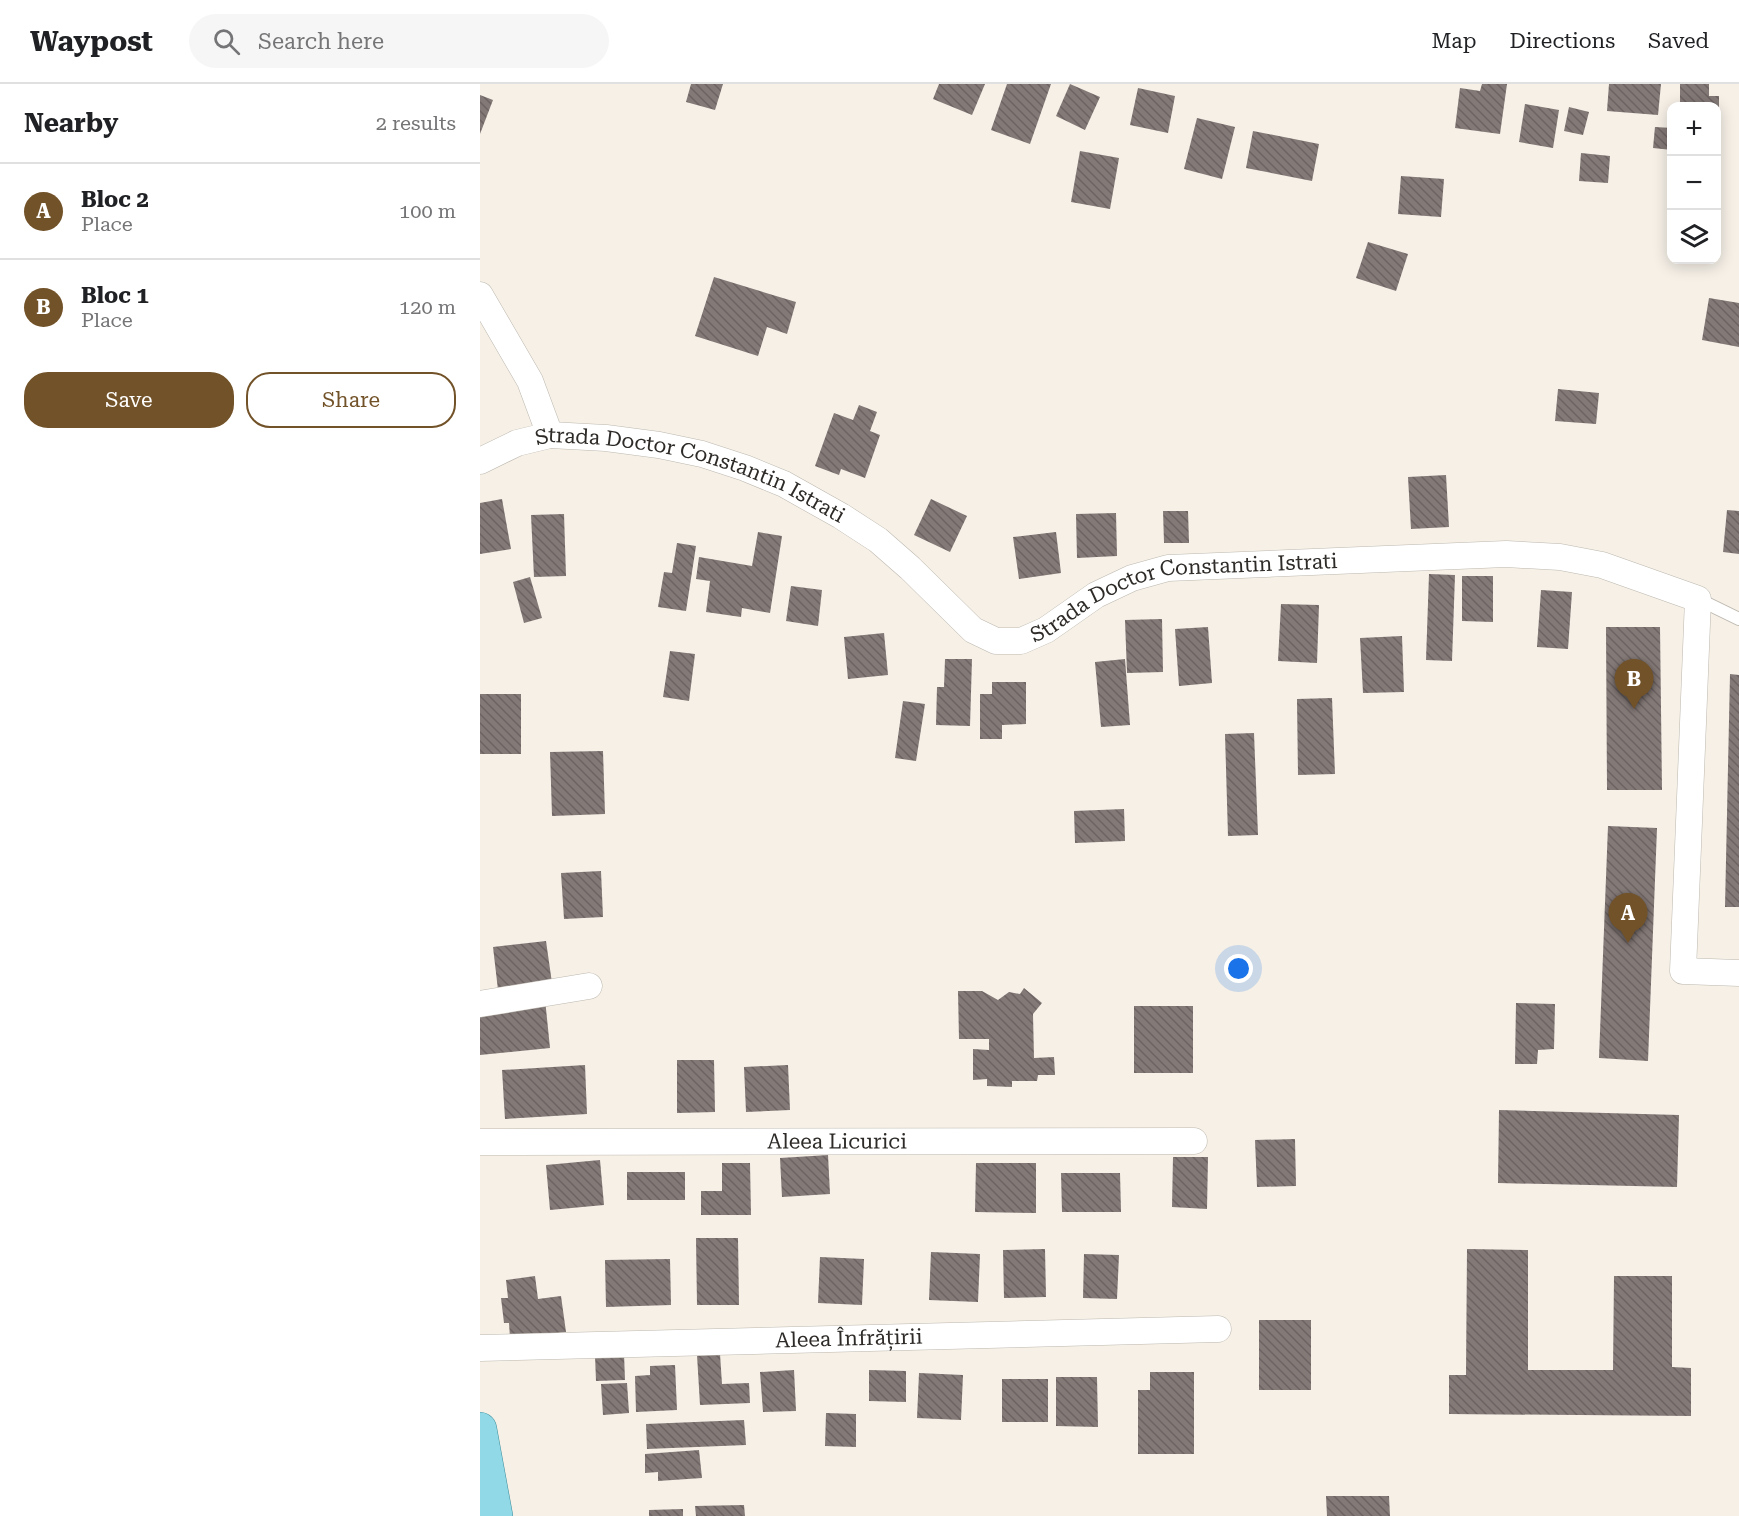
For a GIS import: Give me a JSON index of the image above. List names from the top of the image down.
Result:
{
  "streets": {
    "street": ["Strada Doctor Constantin Istrati", "Aleea Licurici", "Aleea Înfrățirii"]
  },
  "page": {
    "header": "Waypost",
    "search": "Search here",
    "nav": ["Map", "Directions", "Saved"],
    "heading": ["Nearby", "2 results"],
    "map_buttons": ["+", "−"],
    "list": [
      {
        "mark": "A",
        "name": "Bloc 2",
        "note": "Place",
        "value": "100 m"
      },
      {
        "mark": "B",
        "name": "Bloc 1",
        "note": "Place",
        "value": "120 m"
      }
    ],
    "buttons": ["Save", "Share"],
    "pins": ["B", "A"]
  }
}
